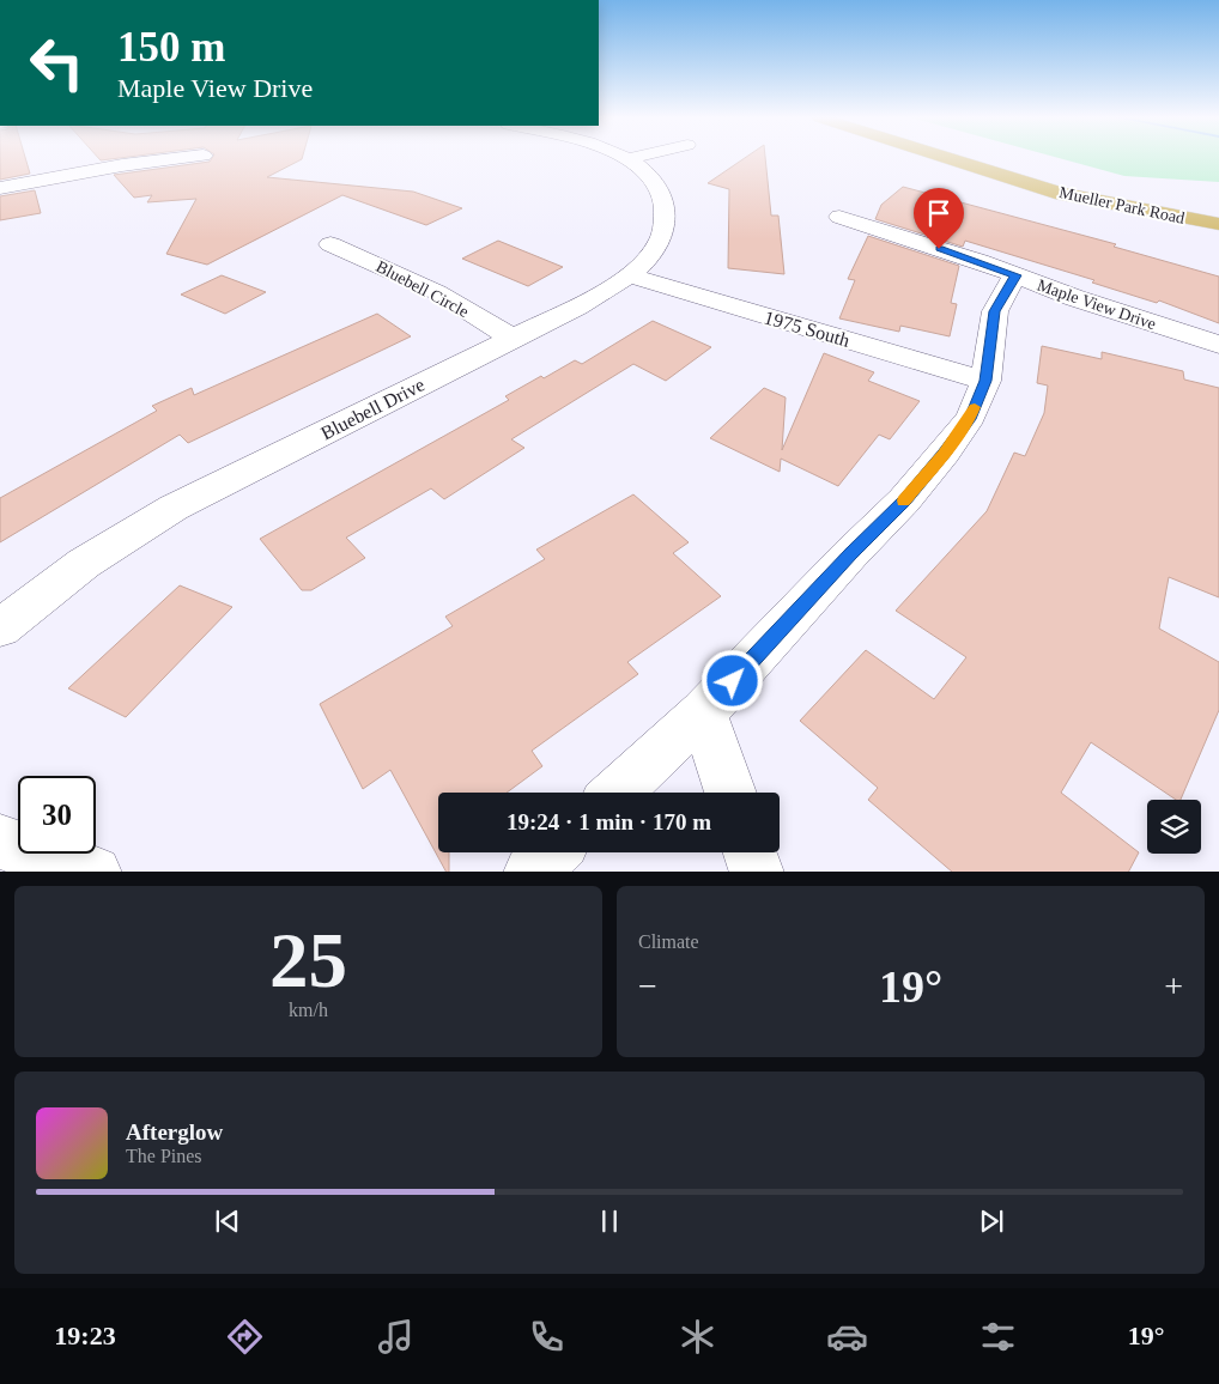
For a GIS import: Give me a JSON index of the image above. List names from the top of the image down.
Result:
{
  "streets": {
    "main road": ["Mueller Park Road"],
    "street": [
      "Bluebell Circle",
      "Maple View Drive",
      "1975 South",
      "Bluebell Drive"
    ]
  },
  "crossings": [
    ["Bluebell Circle", "Bluebell Drive"],
    ["1975 South", "Bluebell Drive"]
  ],
  "page": {
    "turn": ["150 m", "Maple View Drive"],
    "limit": "30",
    "trip": "19:24 · 1 min · 170 m",
    "tile": [
      ["25", "km/h"],
      "Climate"
    ],
    "heat": ["−", "19°", "+"],
    "song": ["Afterglow", "The Pines"],
    "tabs": ["19:23", "19°"]
  }
}
